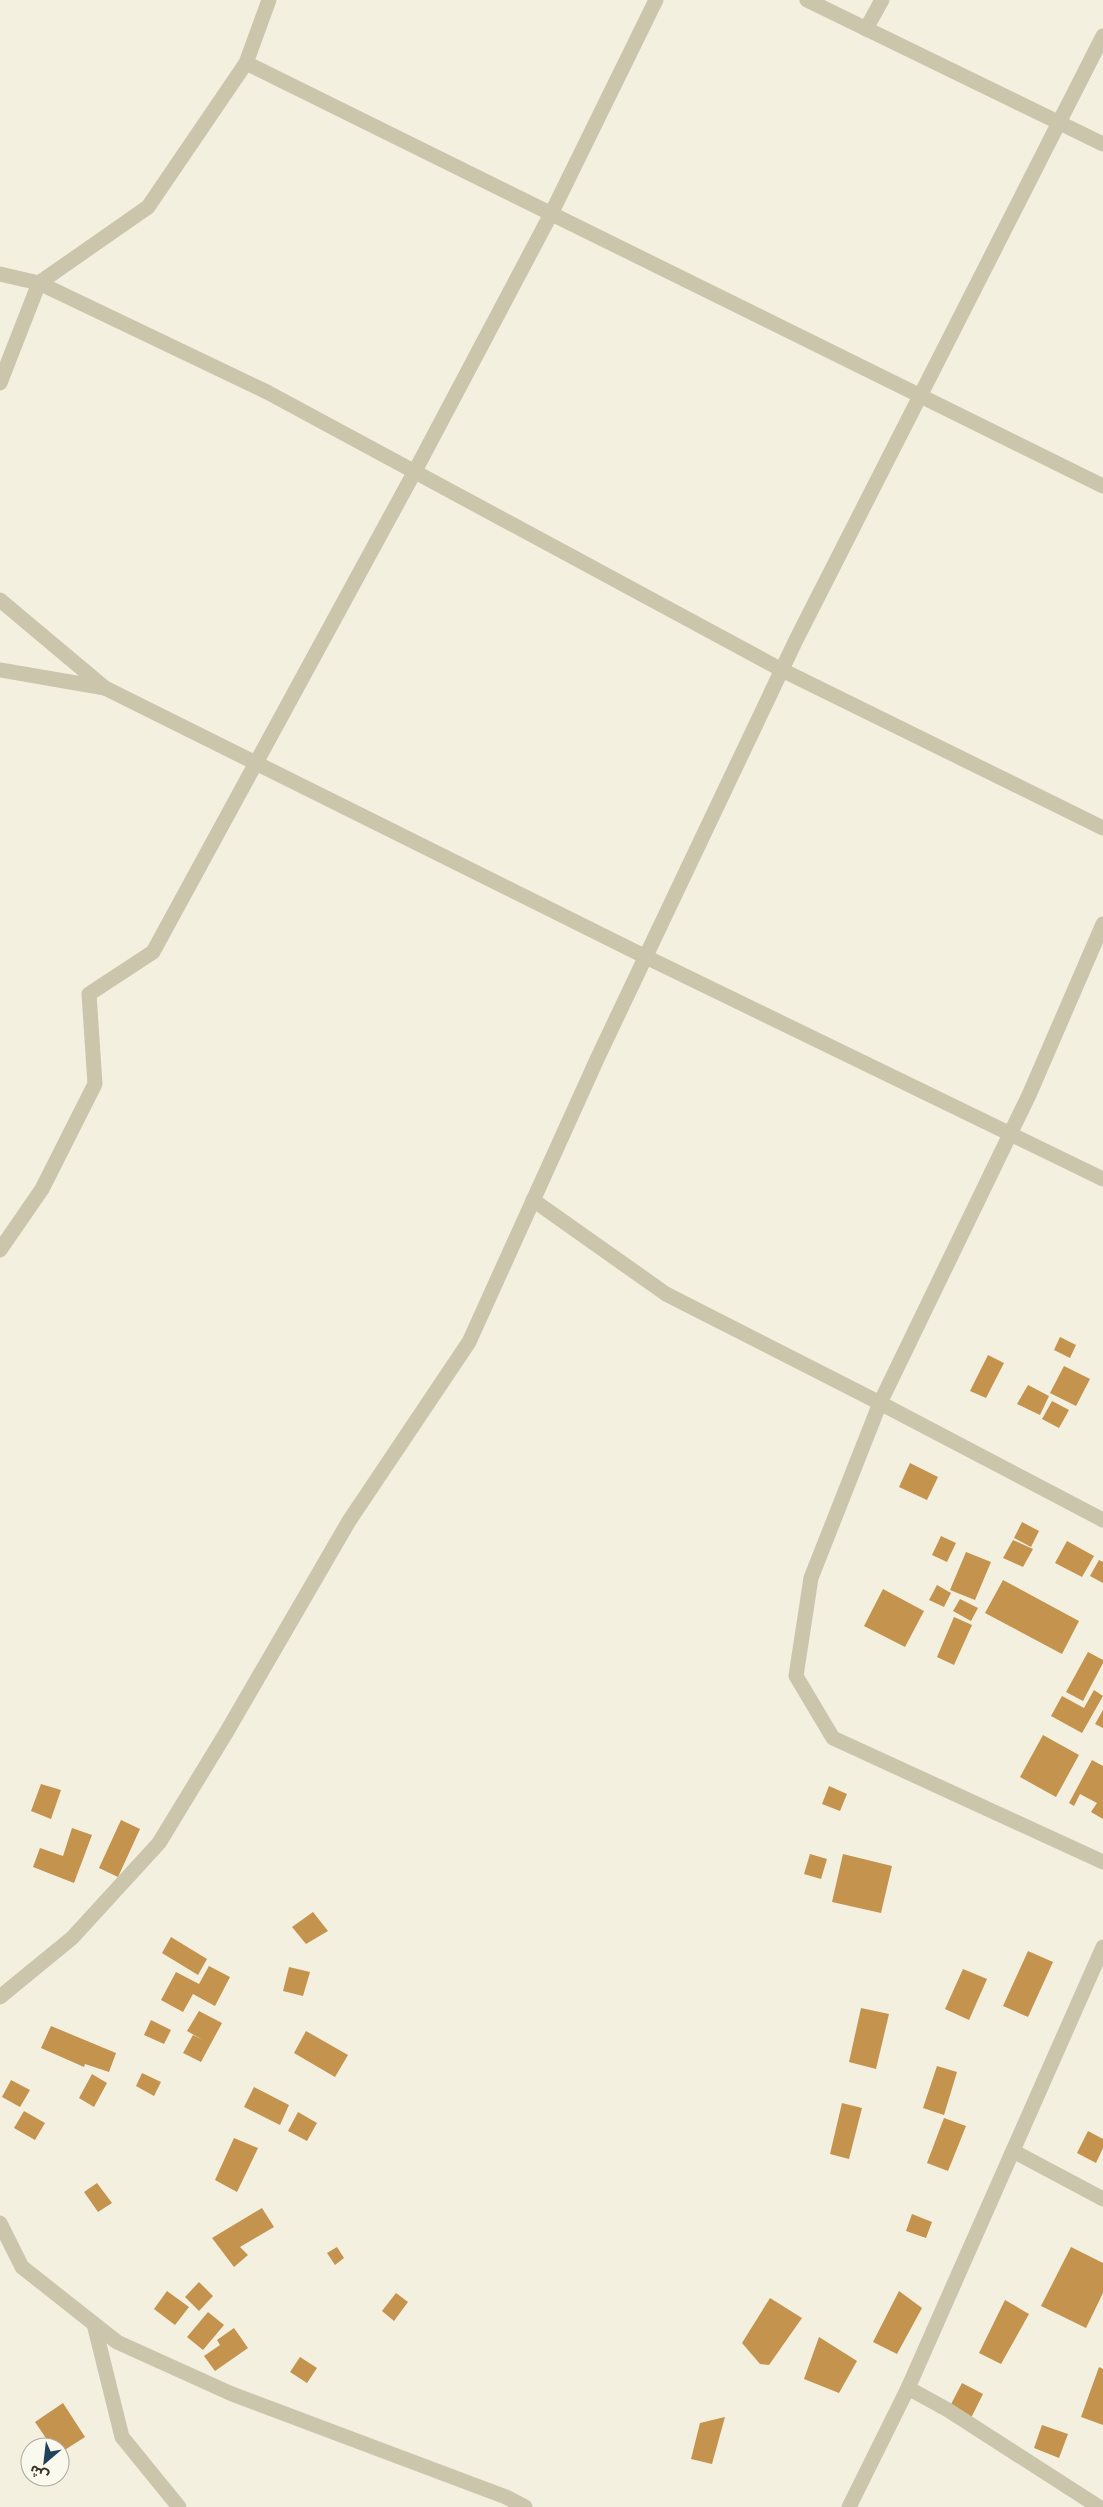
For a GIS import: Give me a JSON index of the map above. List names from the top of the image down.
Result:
{
  "north": "bottom left"
}
